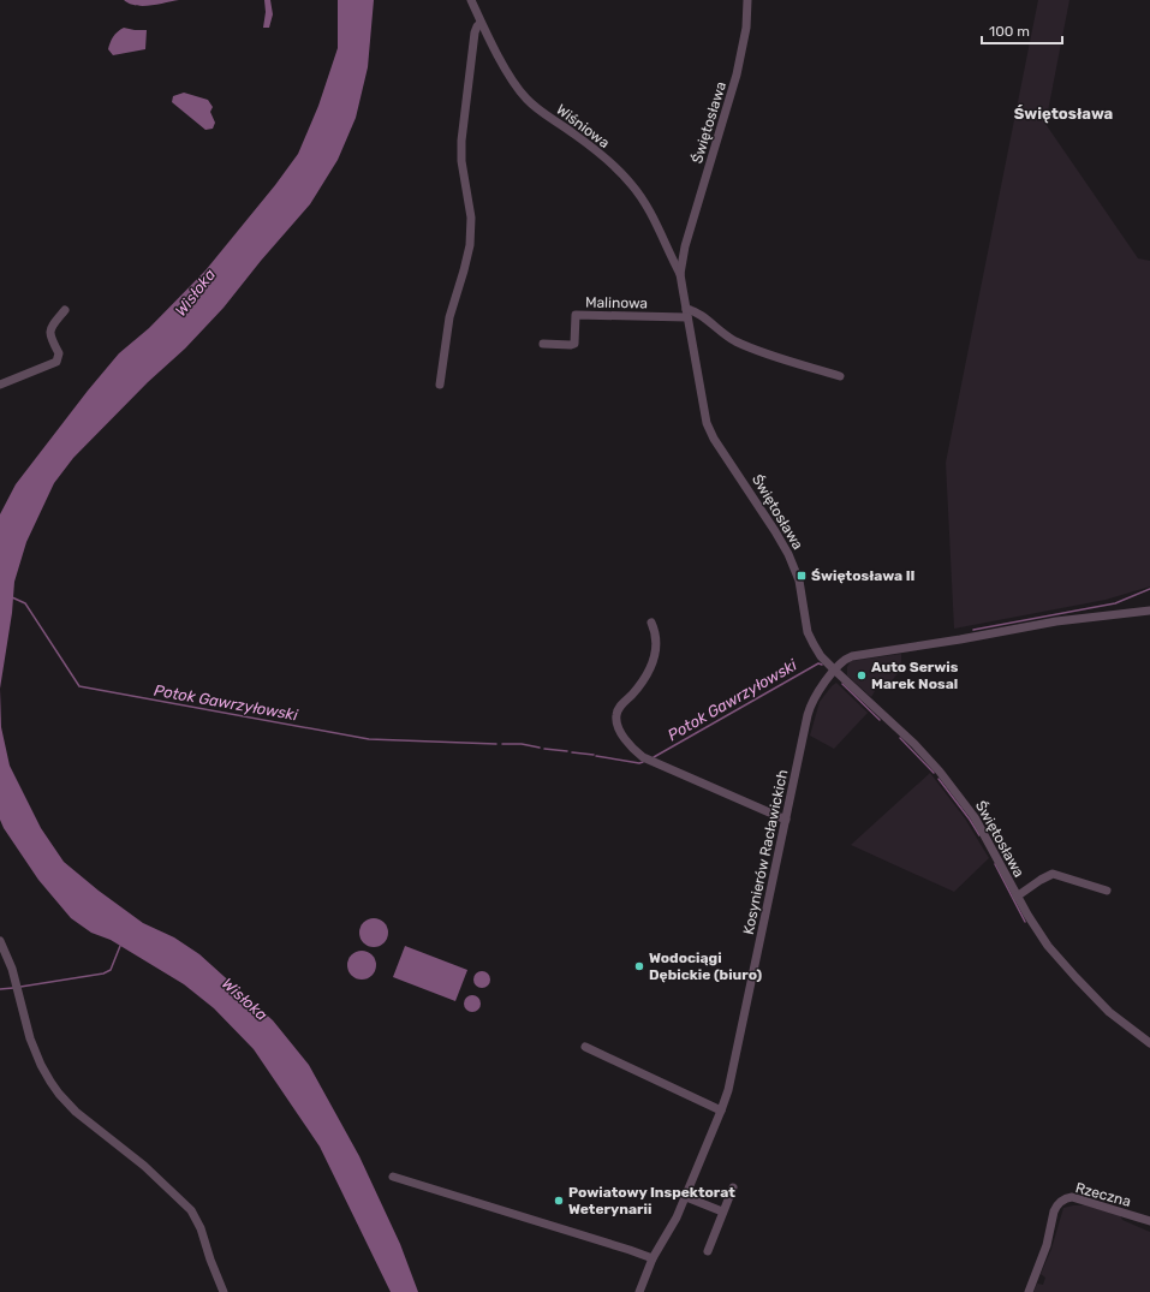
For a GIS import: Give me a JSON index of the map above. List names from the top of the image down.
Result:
{
  "streets": {
    "street": [
      "Świętosława",
      "Wiśniowa",
      "Malinowa",
      "Kosynierów Racławickich",
      "Rzeczna"
    ]
  },
  "crossings": [
    ["Świętosława", "Wiśniowa"],
    ["Świętosława", "Malinowa"],
    ["Świętosława", "Kosynierów Racławickich"]
  ],
  "districts": ["Świętosława"],
  "water": ["Wisłoka", "Potok Gawrzyłowski"],
  "places": {
    "transit": ["Świętosława II"],
    "other": ["Auto Serwis Marek Nosal", "Wodociągi Dębickie (biuro)", "Powiatowy Inspektorat Weterynarii"]
  },
  "scale_bar": "100 m"
}
